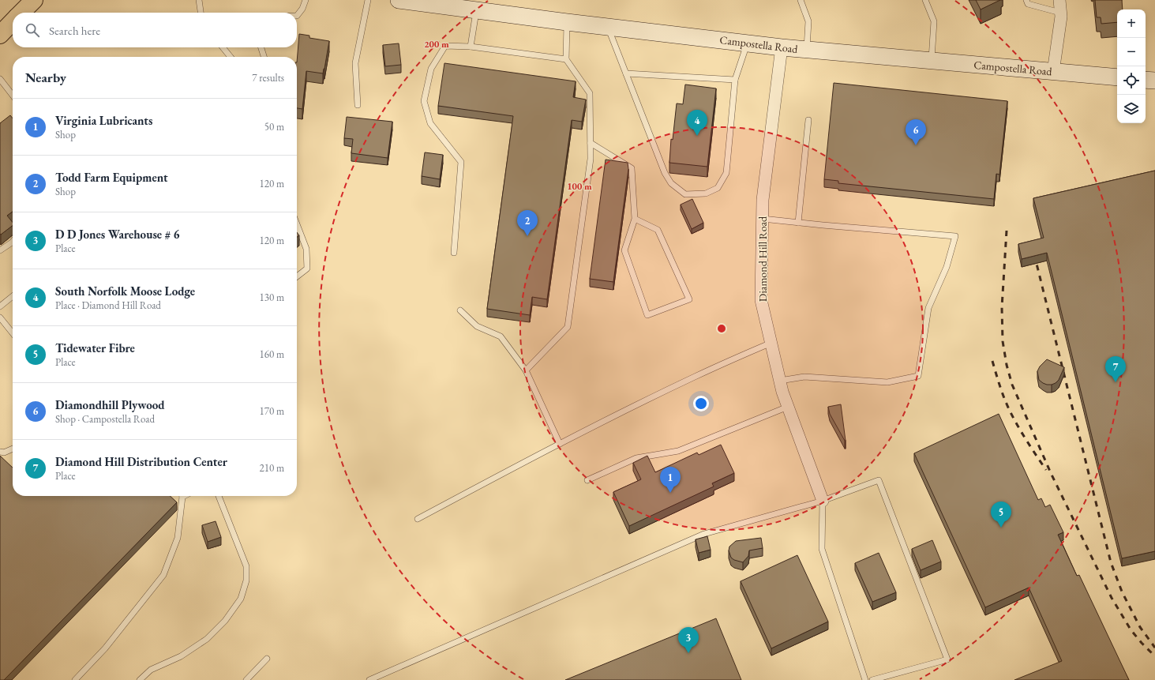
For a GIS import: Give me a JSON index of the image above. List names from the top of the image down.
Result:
{
  "streets": {
    "main road": ["Campostella Road"],
    "street": ["Diamond Hill Road"]
  },
  "crossings": [
    ["Campostella Road", "Diamond Hill Road"]
  ],
  "page": {
    "map_buttons": ["+", "−"],
    "search": "Search here",
    "heading": ["Nearby", "7 results"],
    "list": [
      {
        "mark": "1",
        "name": "Virginia Lubricants",
        "note": "Shop",
        "value": "50 m"
      },
      {
        "mark": "2",
        "name": "Todd Farm Equipment",
        "note": "Shop",
        "value": "120 m"
      },
      {
        "mark": "3",
        "name": "D D Jones Warehouse # 6",
        "note": "Place",
        "value": "120 m"
      },
      {
        "mark": "4",
        "name": "South Norfolk Moose Lodge",
        "note": "Place · Diamond Hill Road",
        "value": "130 m"
      },
      {
        "mark": "5",
        "name": "Tidewater Fibre",
        "note": "Place",
        "value": "160 m"
      },
      {
        "mark": "6",
        "name": "Diamondhill Plywood",
        "note": "Shop · Campostella Road",
        "value": "170 m"
      },
      {
        "mark": "7",
        "name": "Diamond Hill Distribution Center",
        "note": "Place",
        "value": "210 m"
      }
    ],
    "pins": [
      "4",
      "6",
      "2",
      "7",
      "1",
      "5",
      "3"
    ]
  },
  "rings": ["200 m", "100 m"]
}
